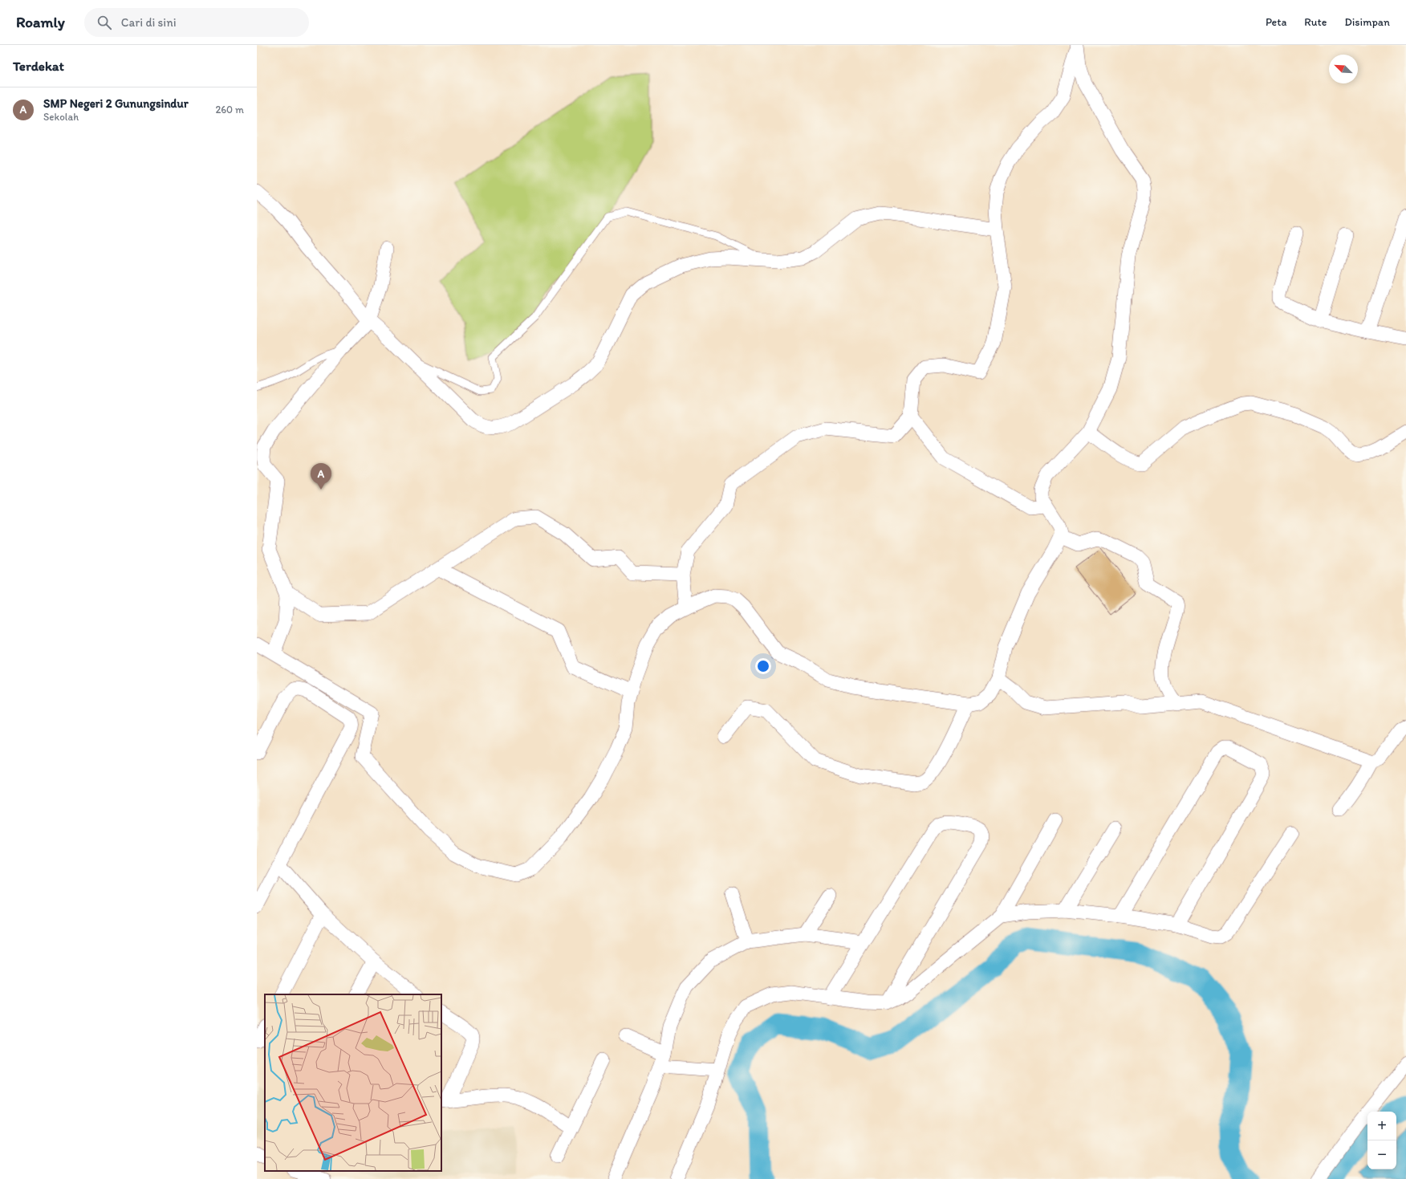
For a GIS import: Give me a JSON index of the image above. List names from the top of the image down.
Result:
{
  "north": "top left",
  "page": {
    "header": "Roamly",
    "search": "Cari di sini",
    "nav": ["Peta", "Rute", "Disimpan"],
    "heading": "Terdekat",
    "list": [
      {
        "mark": "A",
        "name": "SMP Negeri 2 Gunungsindur",
        "note": "Sekolah",
        "value": "260 m"
      }
    ],
    "pins": "A",
    "map_buttons": ["+", "−"]
  }
}
